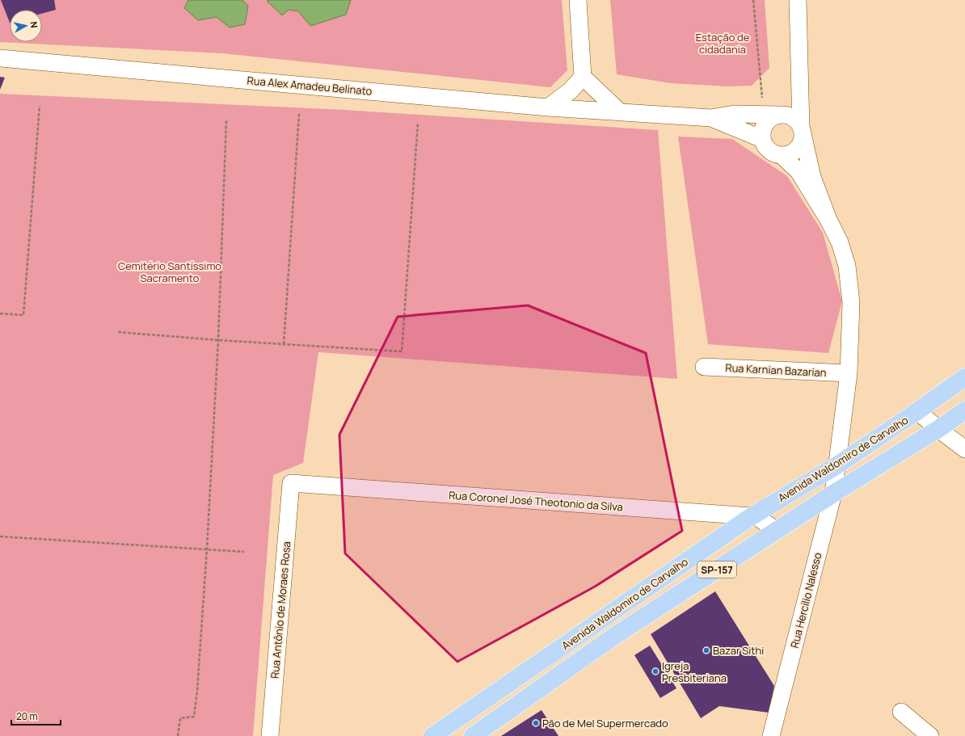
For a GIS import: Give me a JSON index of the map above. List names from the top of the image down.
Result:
{
  "streets": {
    "main road": ["Avenida Waldomiro de Carvalho", "SP-157"],
    "street": [
      "Rua Alex Amadeu Belinato",
      "Rua Karnian Bazarian",
      "Rua Coronel José Theotonio da Silva",
      "Rua Hercílio Nalesso",
      "Rua Antônio de Moraes Rosa"
    ]
  },
  "crossings": [
    ["Rua Karnian Bazarian", "Rua Hercílio Nalesso"],
    ["Avenida Waldomiro de Carvalho", "Rua Coronel José Theotonio da Silva"],
    ["Avenida Waldomiro de Carvalho", "Rua Hercílio Nalesso"],
    ["Rua Coronel José Theotonio da Silva", "Rua Antônio de Moraes Rosa"]
  ],
  "parks": ["Estação de cidadania", "Cemitério Santíssimo Sacramento"],
  "places": ["Bazar Sithi", "Igreja Presbiteriana", "Pão de Mel Supermercado"],
  "scale_bar": "20 m",
  "north": "right"
}
